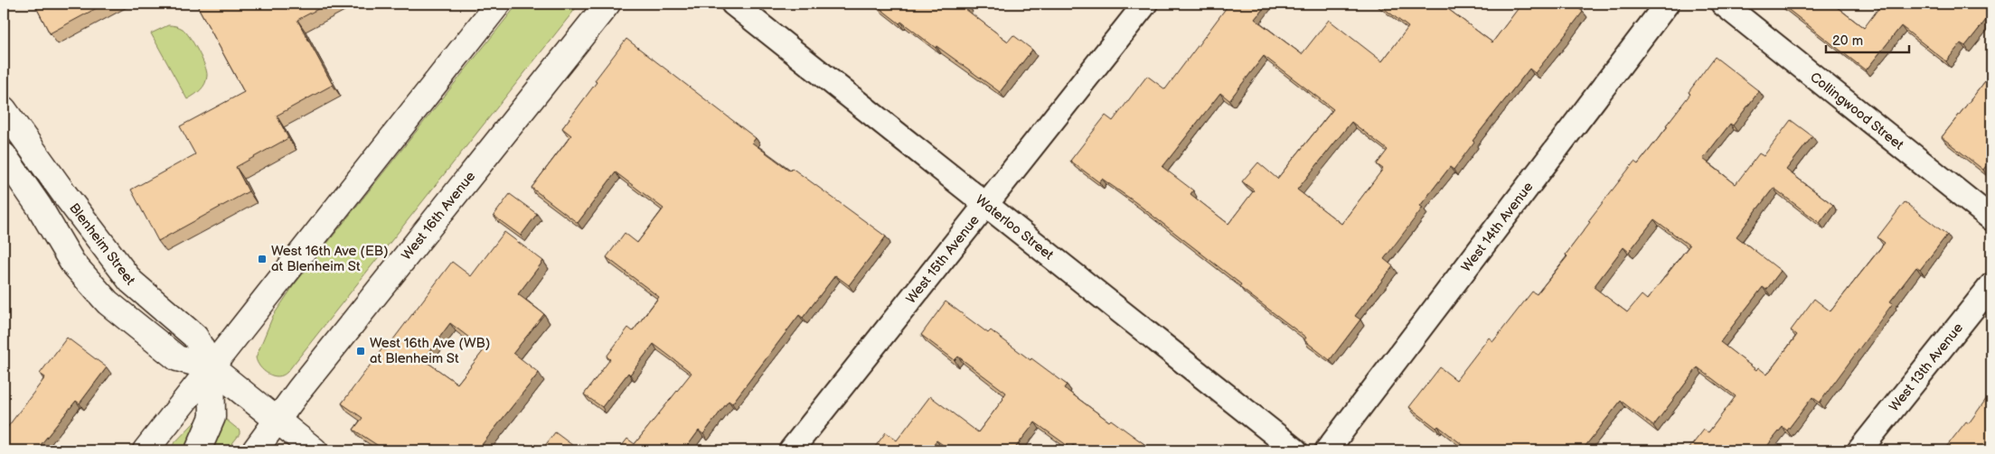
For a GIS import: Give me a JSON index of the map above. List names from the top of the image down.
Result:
{
  "streets": {
    "main road": ["West 16th Avenue", "Blenheim Street"],
    "street": [
      "Collingwood Street",
      "Waterloo Street",
      "West 14th Avenue",
      "West 15th Avenue",
      "West 13th Avenue"
    ]
  },
  "crossings": [
    ["West 16th Avenue", "Blenheim Street"],
    ["Waterloo Street", "West 15th Avenue"]
  ],
  "places": {
    "transit": ["West 16th Ave (EB) at Blenheim St", "West 16th Ave (WB) at Blenheim St"]
  },
  "scale_bar": "20 m"
}
